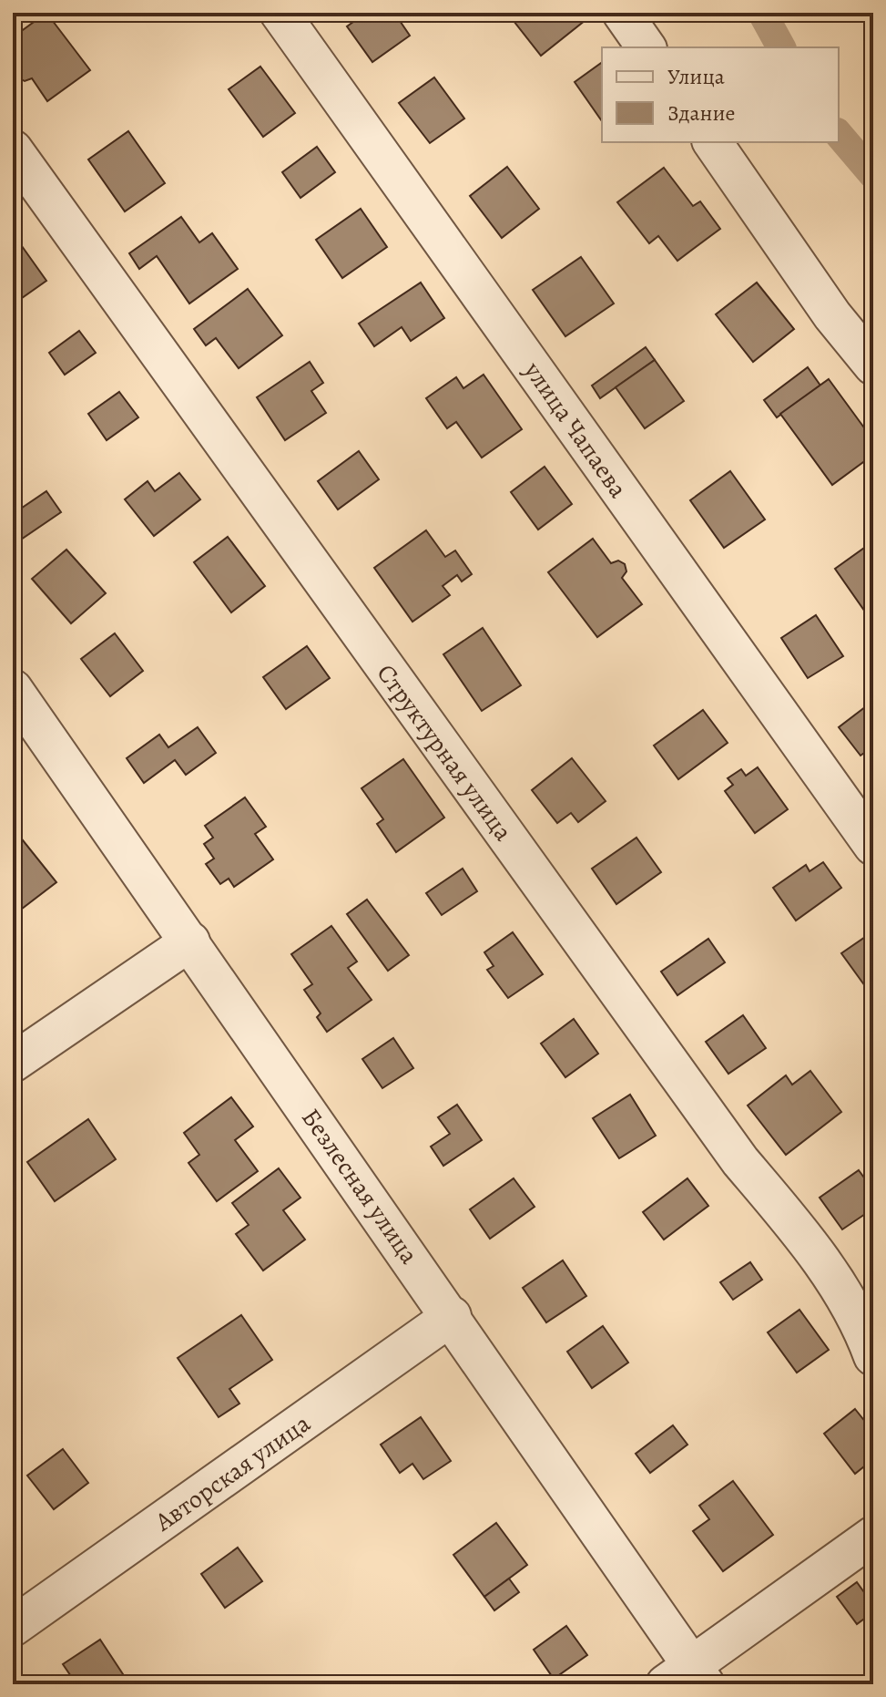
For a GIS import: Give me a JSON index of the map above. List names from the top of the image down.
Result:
{
  "streets": {
    "street": [
      "улица Чапаева",
      "Структурная улица",
      "Безлесная улица",
      "Авторская улица"
    ]
  },
  "crossings": [
    ["Безлесная улица", "Авторская улица"]
  ],
  "legend": ["Улица", "Здание"]
}
